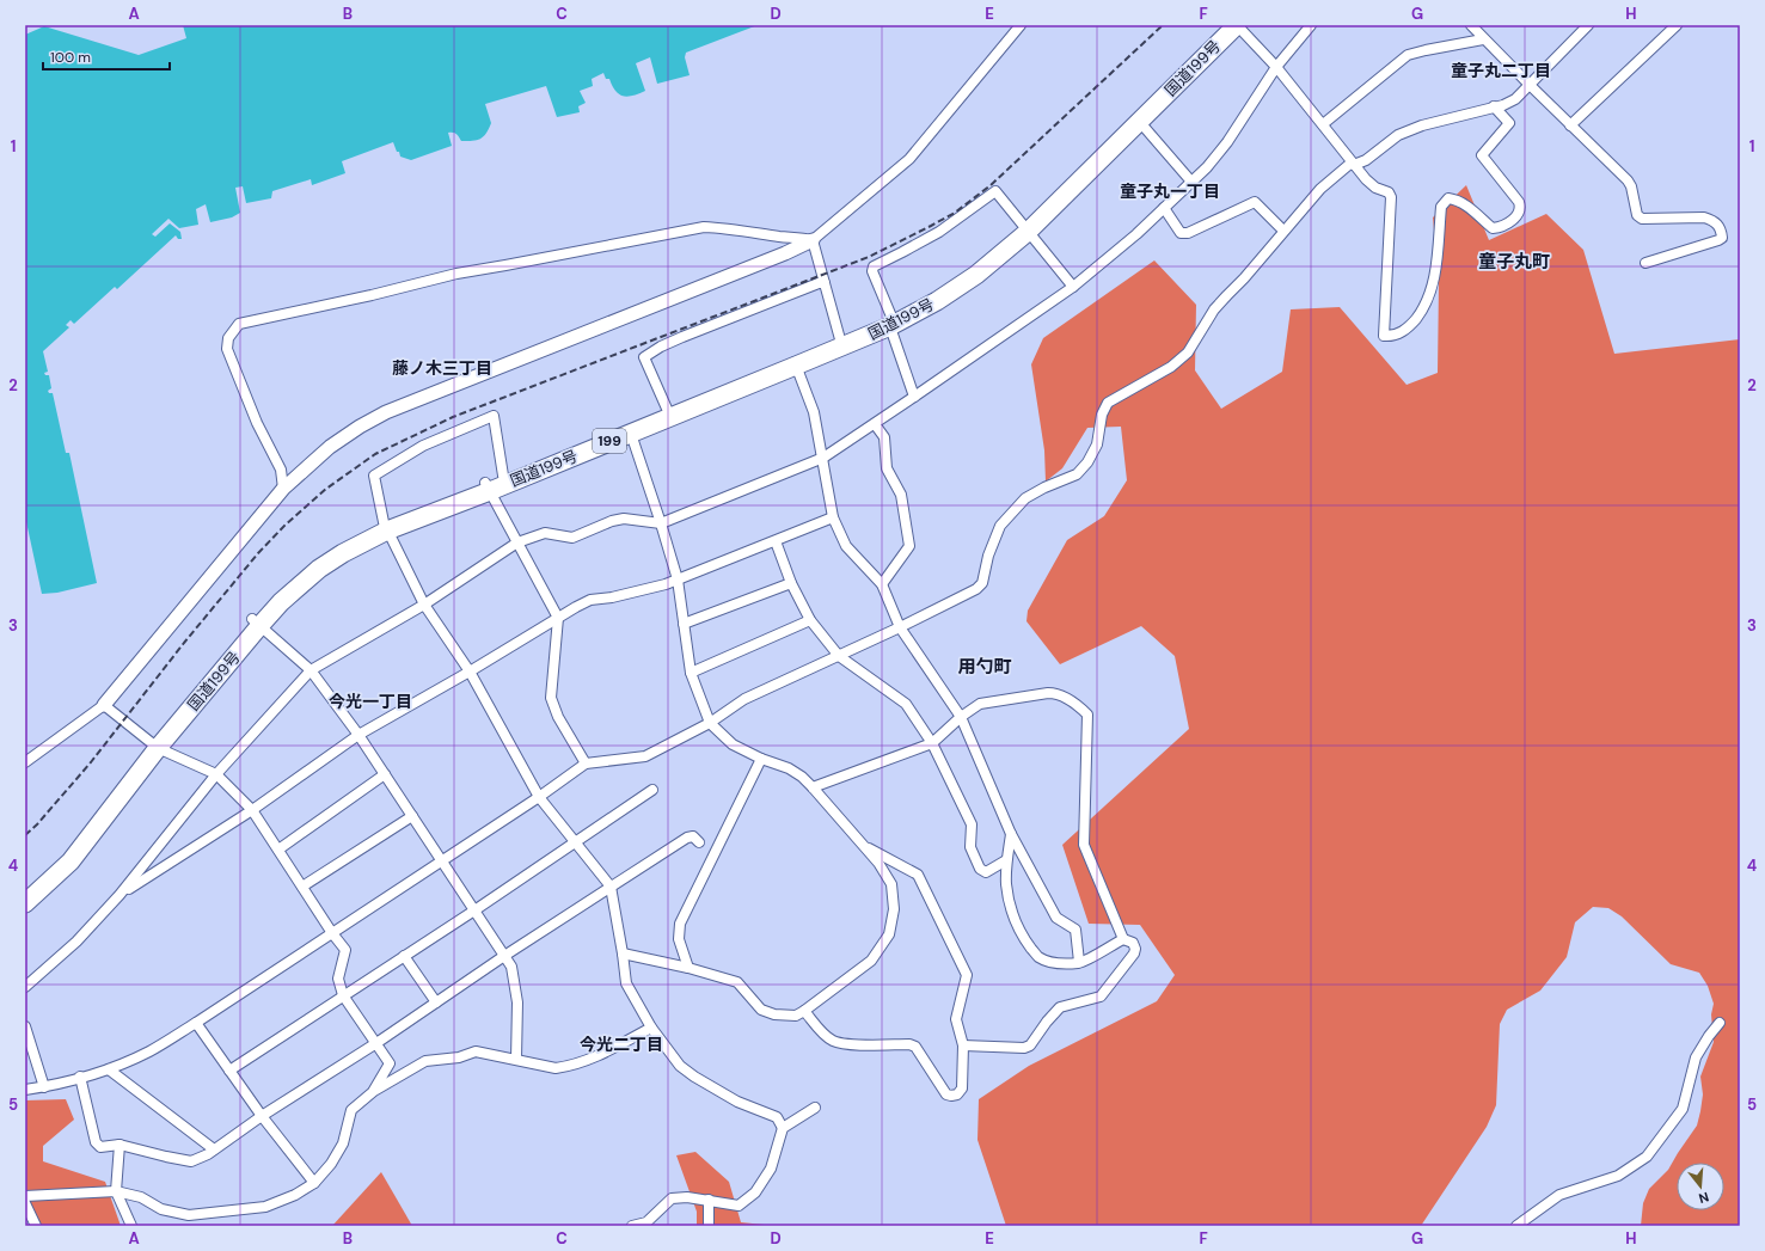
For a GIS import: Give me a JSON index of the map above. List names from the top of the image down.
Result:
{
  "streets": {
    "highway": ["国道199号", "199"]
  },
  "districts": [
    "童子丸二丁目",
    "童子丸一丁目",
    "童子丸町",
    "藤ノ木三丁目",
    "用勺町",
    "今光一丁目",
    "今光二丁目"
  ],
  "scale_bar": "100 m",
  "north": "bottom",
  "grid": {
    "columns": [
      "A",
      "B",
      "C",
      "D",
      "E",
      "F",
      "G",
      "H"
    ],
    "rows": [
      "1",
      "2",
      "3",
      "4",
      "5"
    ]
  }
}
